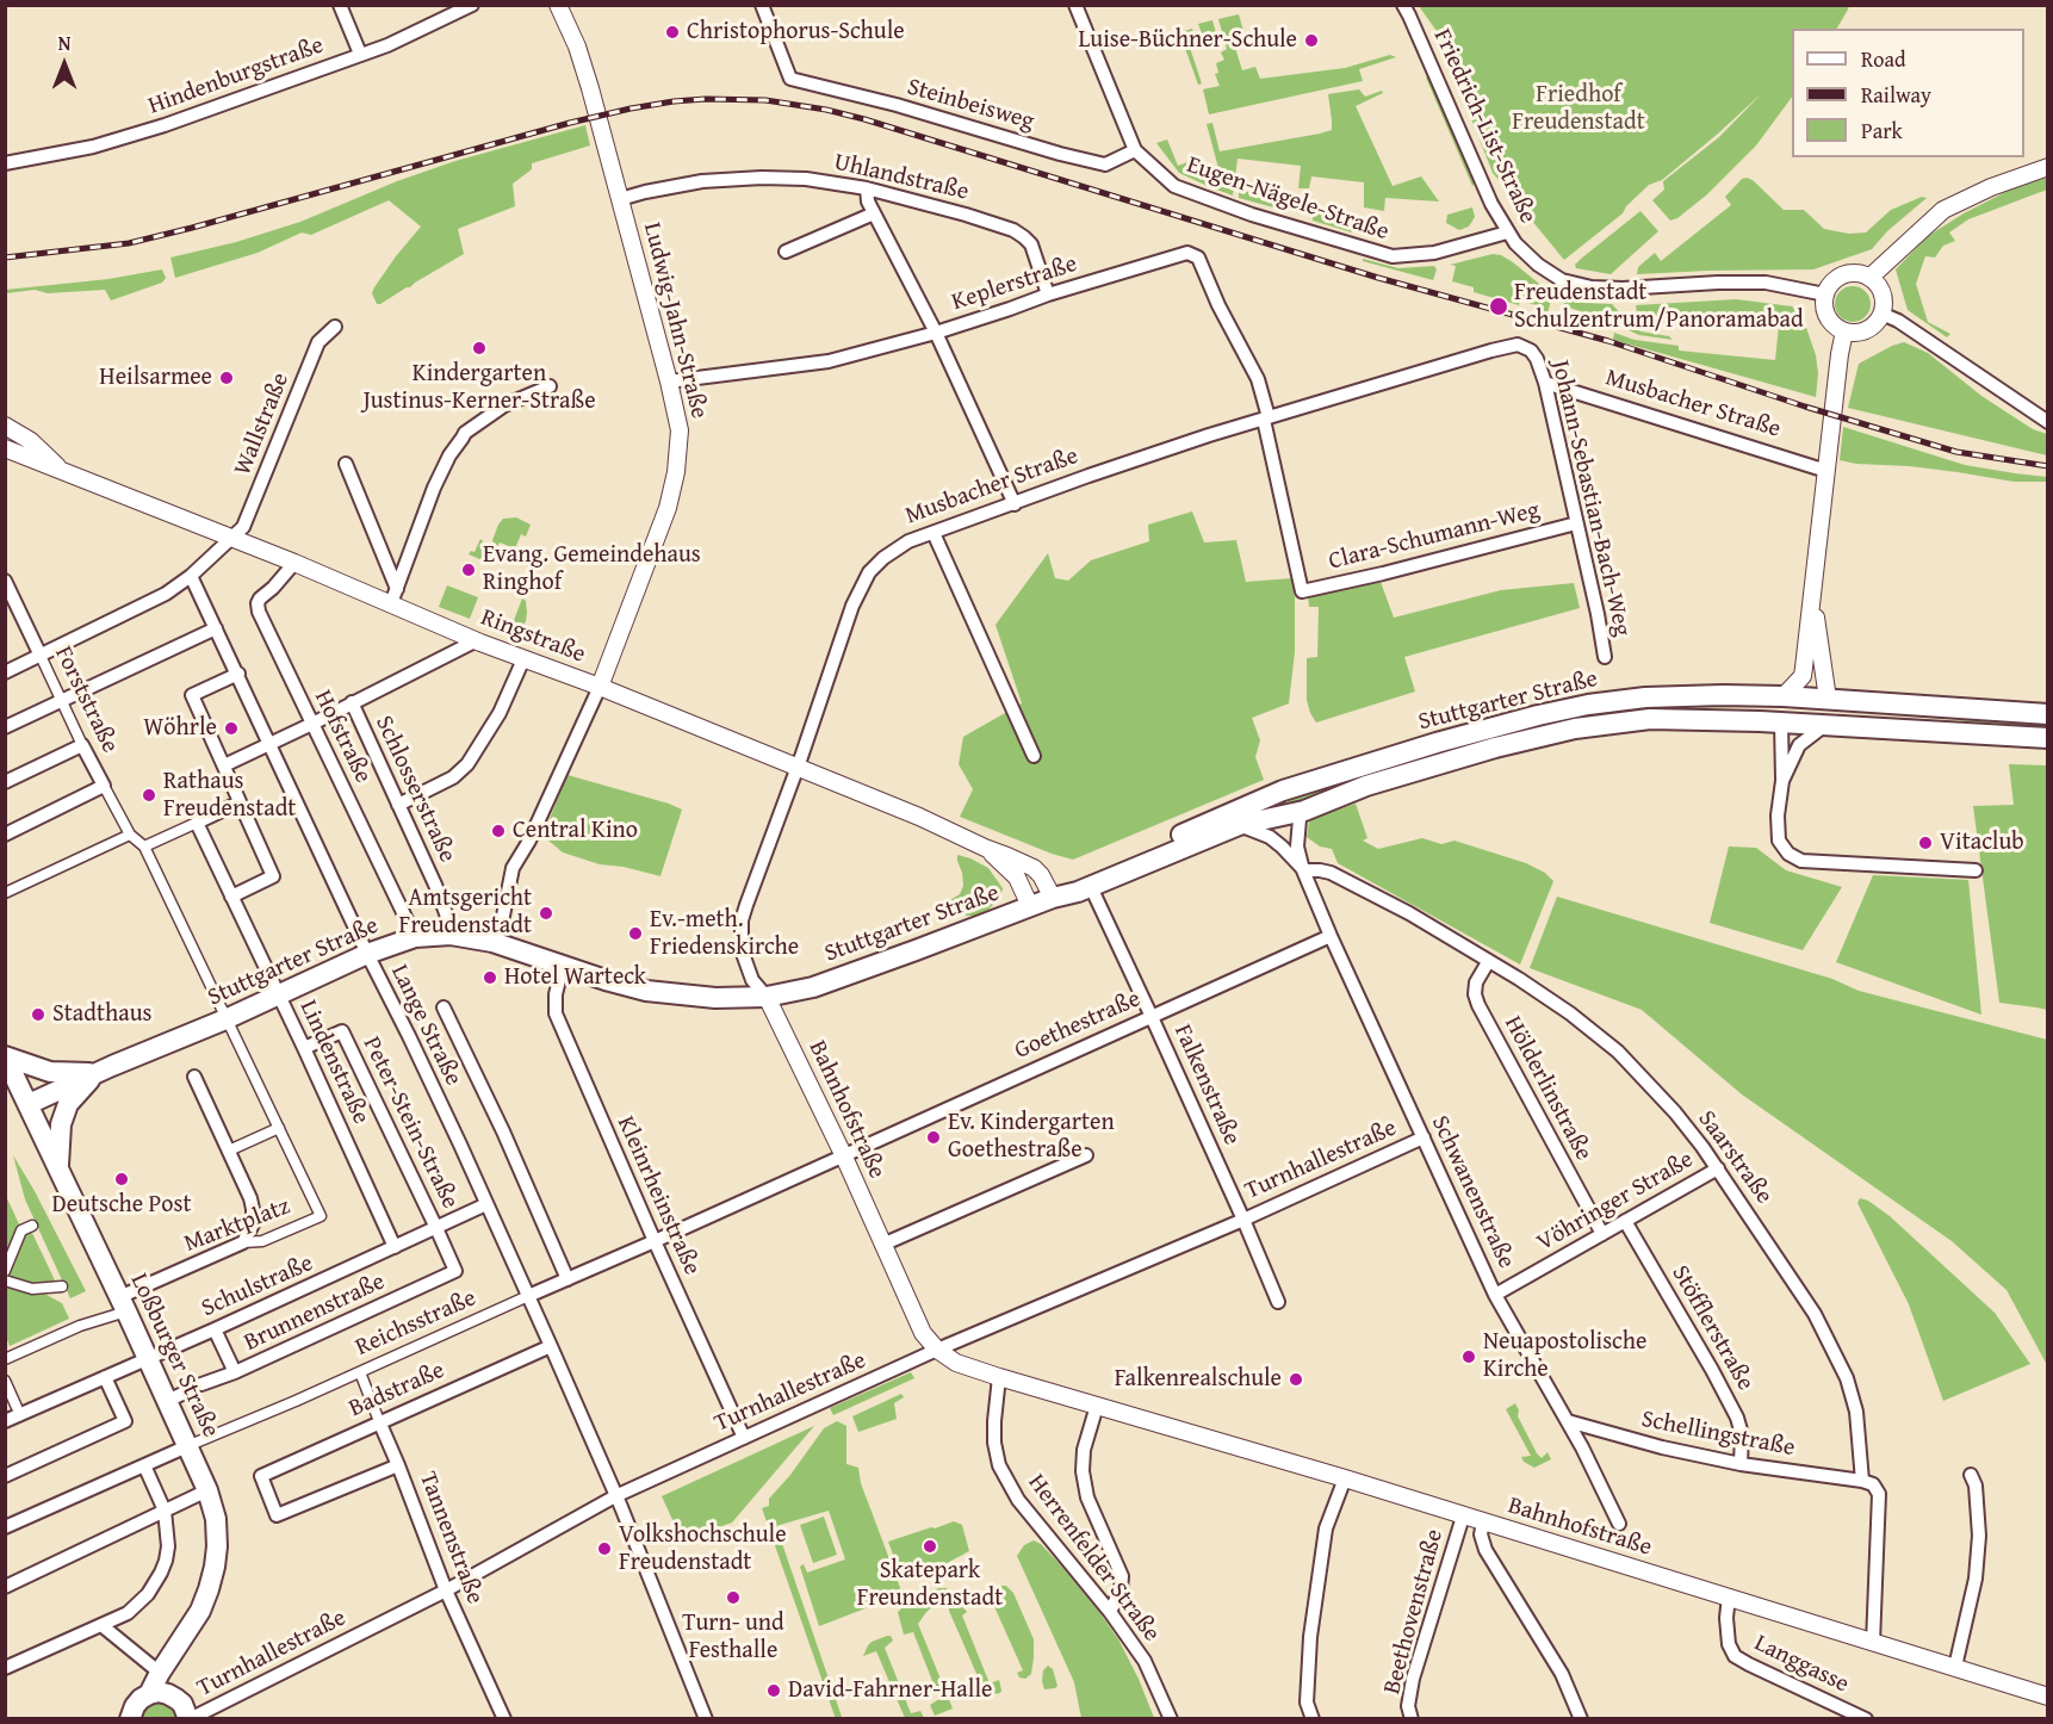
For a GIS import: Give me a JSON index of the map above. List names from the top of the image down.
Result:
{
  "streets": {
    "main road": ["Stuttgarter Straße", "Loßburger Straße"],
    "street": [
      "Hindenburgstraße",
      "Steinbeisweg",
      "Friedrich-List-Straße",
      "Uhlandstraße",
      "Eugen-Nägele-Straße",
      "Keplerstraße",
      "Ludwig-Jahn-Straße",
      "Musbacher Straße",
      "Wallstraße",
      "Johann-Sebastian-Bach-Weg",
      "Clara-Schumann-Weg",
      "Ringstraße",
      "Forststraße",
      "Hofstraße",
      "Schlosserstraße",
      "Lange Straße",
      "Goethestraße",
      "Lindenstraße",
      "Falkenstraße",
      "Hölderlinstraße",
      "Bahnhofstraße",
      "Peter-Stein-Straße",
      "Saarstraße",
      "Turnhallestraße",
      "Schwanenstraße",
      "Kleinrheinstraße",
      "Vöhringer Straße",
      "Marktplatz",
      "Schulstraße",
      "Brunnenstraße",
      "Reichsstraße",
      "Stöfflerstraße",
      "Badstraße",
      "Schellingstraße",
      "Tannenstraße",
      "Herrenfelder Straße",
      "Beethovenstraße",
      "Langgasse"
    ]
  },
  "crossings": [
    ["Steinbeisweg", "Eugen-Nägele-Straße"],
    ["Friedrich-List-Straße", "Eugen-Nägele-Straße"],
    ["Uhlandstraße", "Keplerstraße"],
    ["Uhlandstraße", "Ludwig-Jahn-Straße"],
    ["Keplerstraße", "Ludwig-Jahn-Straße"],
    ["Keplerstraße", "Musbacher Straße"],
    ["Keplerstraße", "Clara-Schumann-Weg"],
    ["Ludwig-Jahn-Straße", "Ringstraße"],
    ["Musbacher Straße", "Johann-Sebastian-Bach-Weg"],
    ["Musbacher Straße", "Ringstraße"],
    ["Musbacher Straße", "Stuttgarter Straße"],
    ["Musbacher Straße", "Bahnhofstraße"],
    ["Wallstraße", "Ringstraße"],
    ["Wallstraße", "Forststraße"],
    ["Wallstraße", "Lange Straße"],
    ["Johann-Sebastian-Bach-Weg", "Clara-Schumann-Weg"],
    ["Ringstraße", "Stuttgarter Straße"],
    ["Ringstraße", "Hofstraße"],
    ["Forststraße", "Marktplatz"],
    ["Stuttgarter Straße", "Hofstraße"],
    ["Stuttgarter Straße", "Schlosserstraße"],
    ["Stuttgarter Straße", "Lange Straße"],
    ["Stuttgarter Straße", "Lindenstraße"],
    ["Stuttgarter Straße", "Falkenstraße"],
    ["Stuttgarter Straße", "Bahnhofstraße"],
    ["Stuttgarter Straße", "Schwanenstraße"],
    ["Stuttgarter Straße", "Kleinrheinstraße"],
    ["Stuttgarter Straße", "Marktplatz"],
    ["Stuttgarter Straße", "Loßburger Straße"],
    ["Lange Straße", "Turnhallestraße"],
    ["Lange Straße", "Schulstraße"],
    ["Lange Straße", "Reichsstraße"],
    ["Lange Straße", "Badstraße"],
    ["Goethestraße", "Falkenstraße"],
    ["Goethestraße", "Bahnhofstraße"],
    ["Goethestraße", "Schwanenstraße"],
    ["Goethestraße", "Reichsstraße"],
    ["Lindenstraße", "Peter-Stein-Straße"],
    ["Lindenstraße", "Schulstraße"],
    ["Falkenstraße", "Turnhallestraße"],
    ["Hölderlinstraße", "Saarstraße"],
    ["Hölderlinstraße", "Vöhringer Straße"],
    ["Bahnhofstraße", "Saarstraße"],
    ["Bahnhofstraße", "Turnhallestraße"],
    ["Bahnhofstraße", "Reichsstraße"],
    ["Bahnhofstraße", "Herrenfelder Straße"],
    ["Bahnhofstraße", "Beethovenstraße"],
    ["Bahnhofstraße", "Langgasse"],
    ["Peter-Stein-Straße", "Schulstraße"],
    ["Peter-Stein-Straße", "Brunnenstraße"],
    ["Saarstraße", "Schwanenstraße"],
    ["Saarstraße", "Vöhringer Straße"],
    ["Saarstraße", "Schellingstraße"],
    ["Turnhallestraße", "Schwanenstraße"],
    ["Turnhallestraße", "Kleinrheinstraße"],
    ["Turnhallestraße", "Tannenstraße"],
    ["Schwanenstraße", "Vöhringer Straße"],
    ["Schwanenstraße", "Schellingstraße"],
    ["Kleinrheinstraße", "Reichsstraße"],
    ["Vöhringer Straße", "Stöfflerstraße"],
    ["Marktplatz", "Loßburger Straße"],
    ["Schulstraße", "Brunnenstraße"],
    ["Schulstraße", "Loßburger Straße"],
    ["Reichsstraße", "Loßburger Straße"],
    ["Reichsstraße", "Tannenstraße"],
    ["Stöfflerstraße", "Schellingstraße"],
    ["Badstraße", "Tannenstraße"]
  ],
  "parks": ["Friedhof Freudenstadt"],
  "places": [
    "Christophorus-Schule",
    "Luise-Büchner-Schule",
    "Freudenstadt Schulzentrum/Panoramabad",
    "Kindergarten Justinus-Kerner-Straße",
    "Heilsarmee",
    "Evang. Gemeindehaus Ringhof",
    "Wöhrle",
    "Rathaus Freudenstadt",
    "Central Kino",
    "Vitaclub",
    "Amtsgericht Freudenstadt",
    "Ev.-meth. Friedenskirche",
    "Hotel Warteck",
    "Stadthaus",
    "Ev. Kindergarten Goethestraße",
    "Deutsche Post",
    "Neuapostolische Kirche",
    "Falkenrealschule",
    "Skatepark Freundenstadt",
    "Volkshochschule Freudenstadt",
    "Turn- und Festhalle",
    "David-Fahrner-Halle"
  ],
  "legend": ["Road", "Railway", "Park"],
  "north": "top"
}
